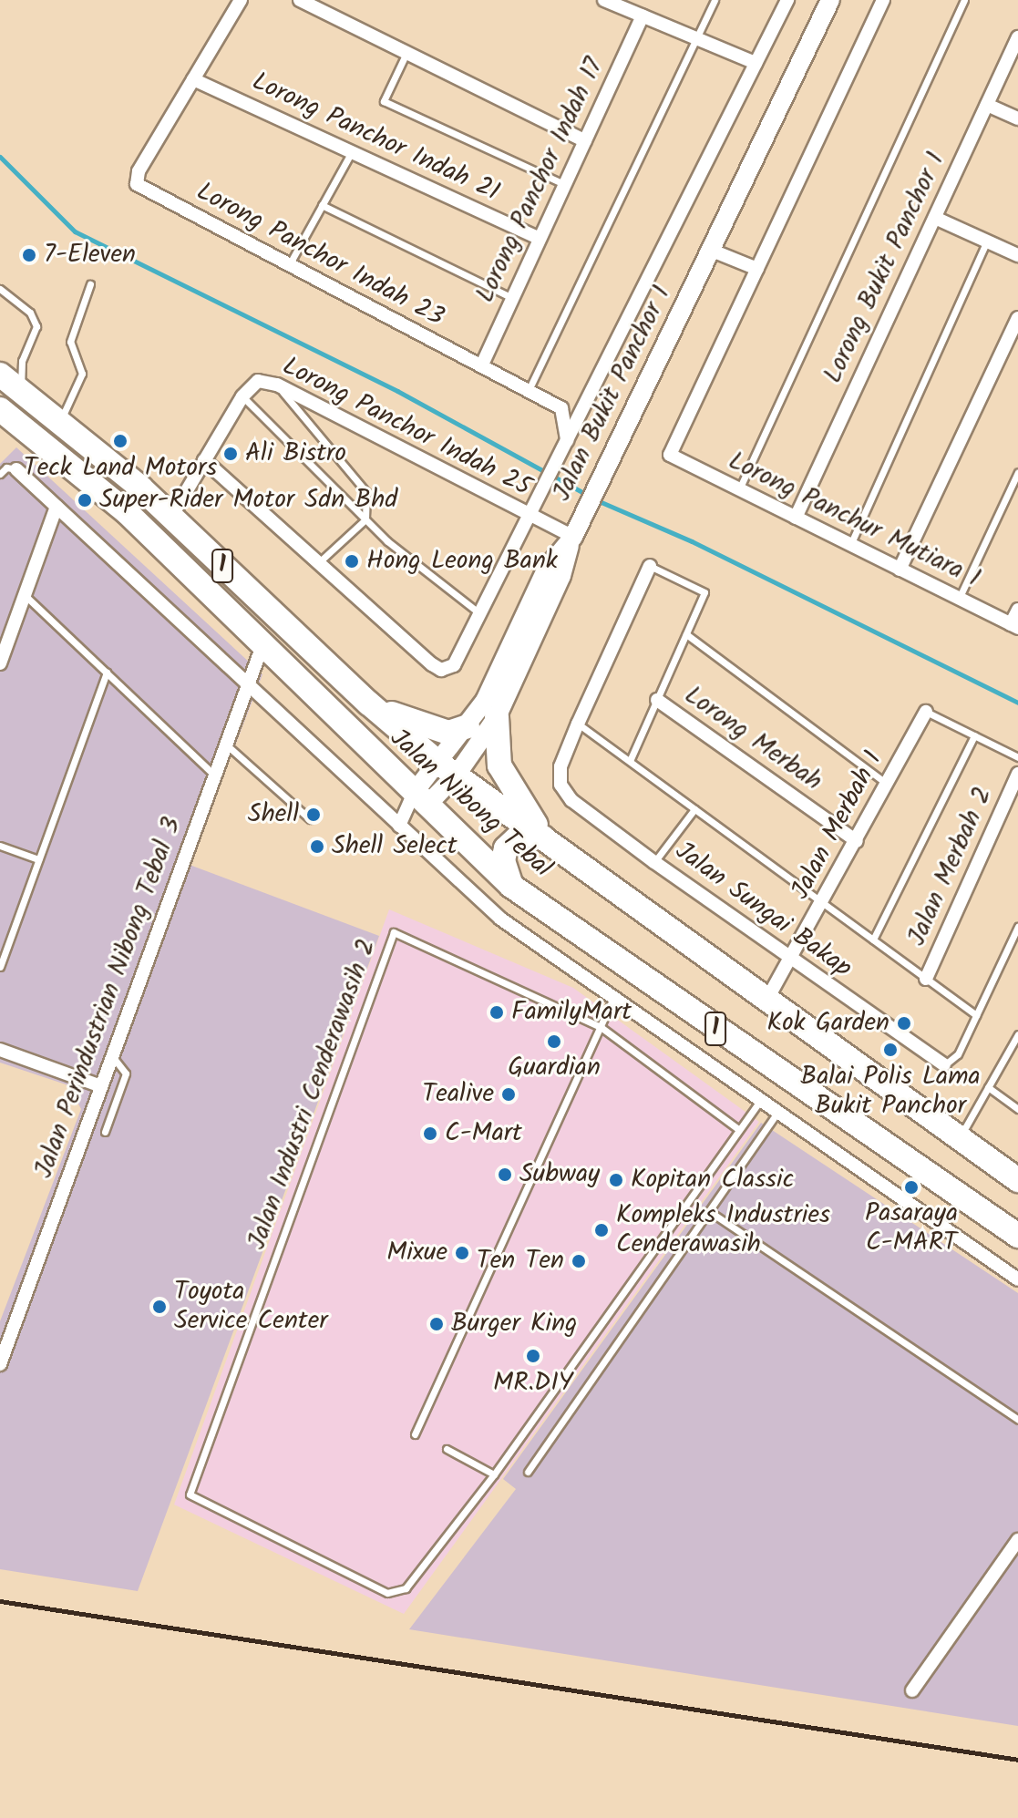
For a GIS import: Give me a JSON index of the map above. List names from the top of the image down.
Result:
{
  "streets": {
    "highway": ["1", "Jalan Nibong Tebal"],
    "street": [
      "Lorong Panchor Indah 21",
      "Lorong Panchor Indah 17",
      "Lorong Panchor Indah 23",
      "Lorong Bukit Panchor 1",
      "Jalan Bukit Panchor 1",
      "Lorong Panchor Indah 25",
      "Lorong Panchur Mutiara 1",
      "Lorong Merbah",
      "Jalan Merbah 1",
      "Jalan Merbah 2",
      "Jalan Sungai Bakap",
      "Jalan Perindustrian Nibong Tebal 3"
    ],
    "lane": ["Jalan Industri Cenderawasih 2"]
  },
  "crossings": [
    ["Lorong Panchor Indah 21", "Lorong Panchor Indah 17"],
    ["Lorong Panchor Indah 21", "Lorong Panchor Indah 23"],
    ["Lorong Panchor Indah 17", "Lorong Panchor Indah 23"],
    ["Lorong Panchor Indah 23", "Jalan Bukit Panchor 1"],
    ["Lorong Bukit Panchor 1", "Lorong Panchur Mutiara 1"],
    ["Jalan Bukit Panchor 1", "Lorong Panchor Indah 25"],
    ["Jalan Bukit Panchor 1", "Jalan Nibong Tebal"],
    ["Lorong Merbah", "Jalan Merbah 1"],
    ["Jalan Nibong Tebal", "Jalan Merbah 1"],
    ["Jalan Nibong Tebal", "Jalan Perindustrian Nibong Tebal 3"],
    ["Jalan Merbah 1", "Jalan Sungai Bakap"]
  ],
  "places": [
    "7-Eleven",
    "Teck Land Motors",
    "Ali Bistro",
    "Super-Rider Motor Sdn Bhd",
    "Hong Leong Bank",
    "Shell",
    "Shell Select",
    "FamilyMart",
    "Kok Garden",
    "Guardian",
    "Balai Polis Lama Bukit Panchor",
    "Tealive",
    "C-Mart",
    "Subway",
    "Kopitan Classic",
    "Pasaraya C-MART",
    "Kompleks Industries Cenderawasih",
    "Mixue",
    "Ten Ten",
    "Toyota Service Center",
    "Burger King",
    "MR.DIY"
  ]
}
